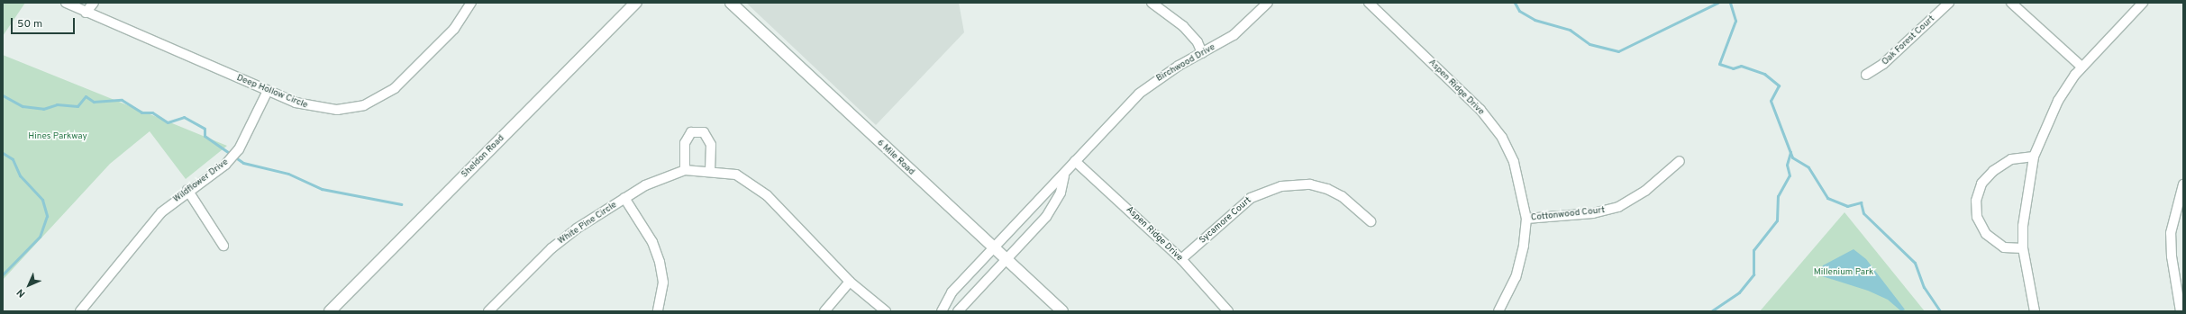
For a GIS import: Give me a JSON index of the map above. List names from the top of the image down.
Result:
{
  "streets": {
    "street": [
      "Oak Forest Court",
      "Birchwood Drive",
      "Aspen Ridge Drive",
      "Deep Hollow Circle",
      "Sheldon Road",
      "6 Mile Road",
      "Wildflower Drive",
      "Cottonwood Court",
      "Sycamore Court",
      "White Pine Circle"
    ]
  },
  "crossings": [
    ["Birchwood Drive", "Aspen Ridge Drive"],
    ["Birchwood Drive", "6 Mile Road"],
    ["Aspen Ridge Drive", "Cottonwood Court"],
    ["Aspen Ridge Drive", "Sycamore Court"],
    ["Deep Hollow Circle", "Wildflower Drive"]
  ],
  "parks": ["Hines Parkway", "Millenium Park"],
  "scale_bar": "50 m",
  "north": "bottom left"
}
